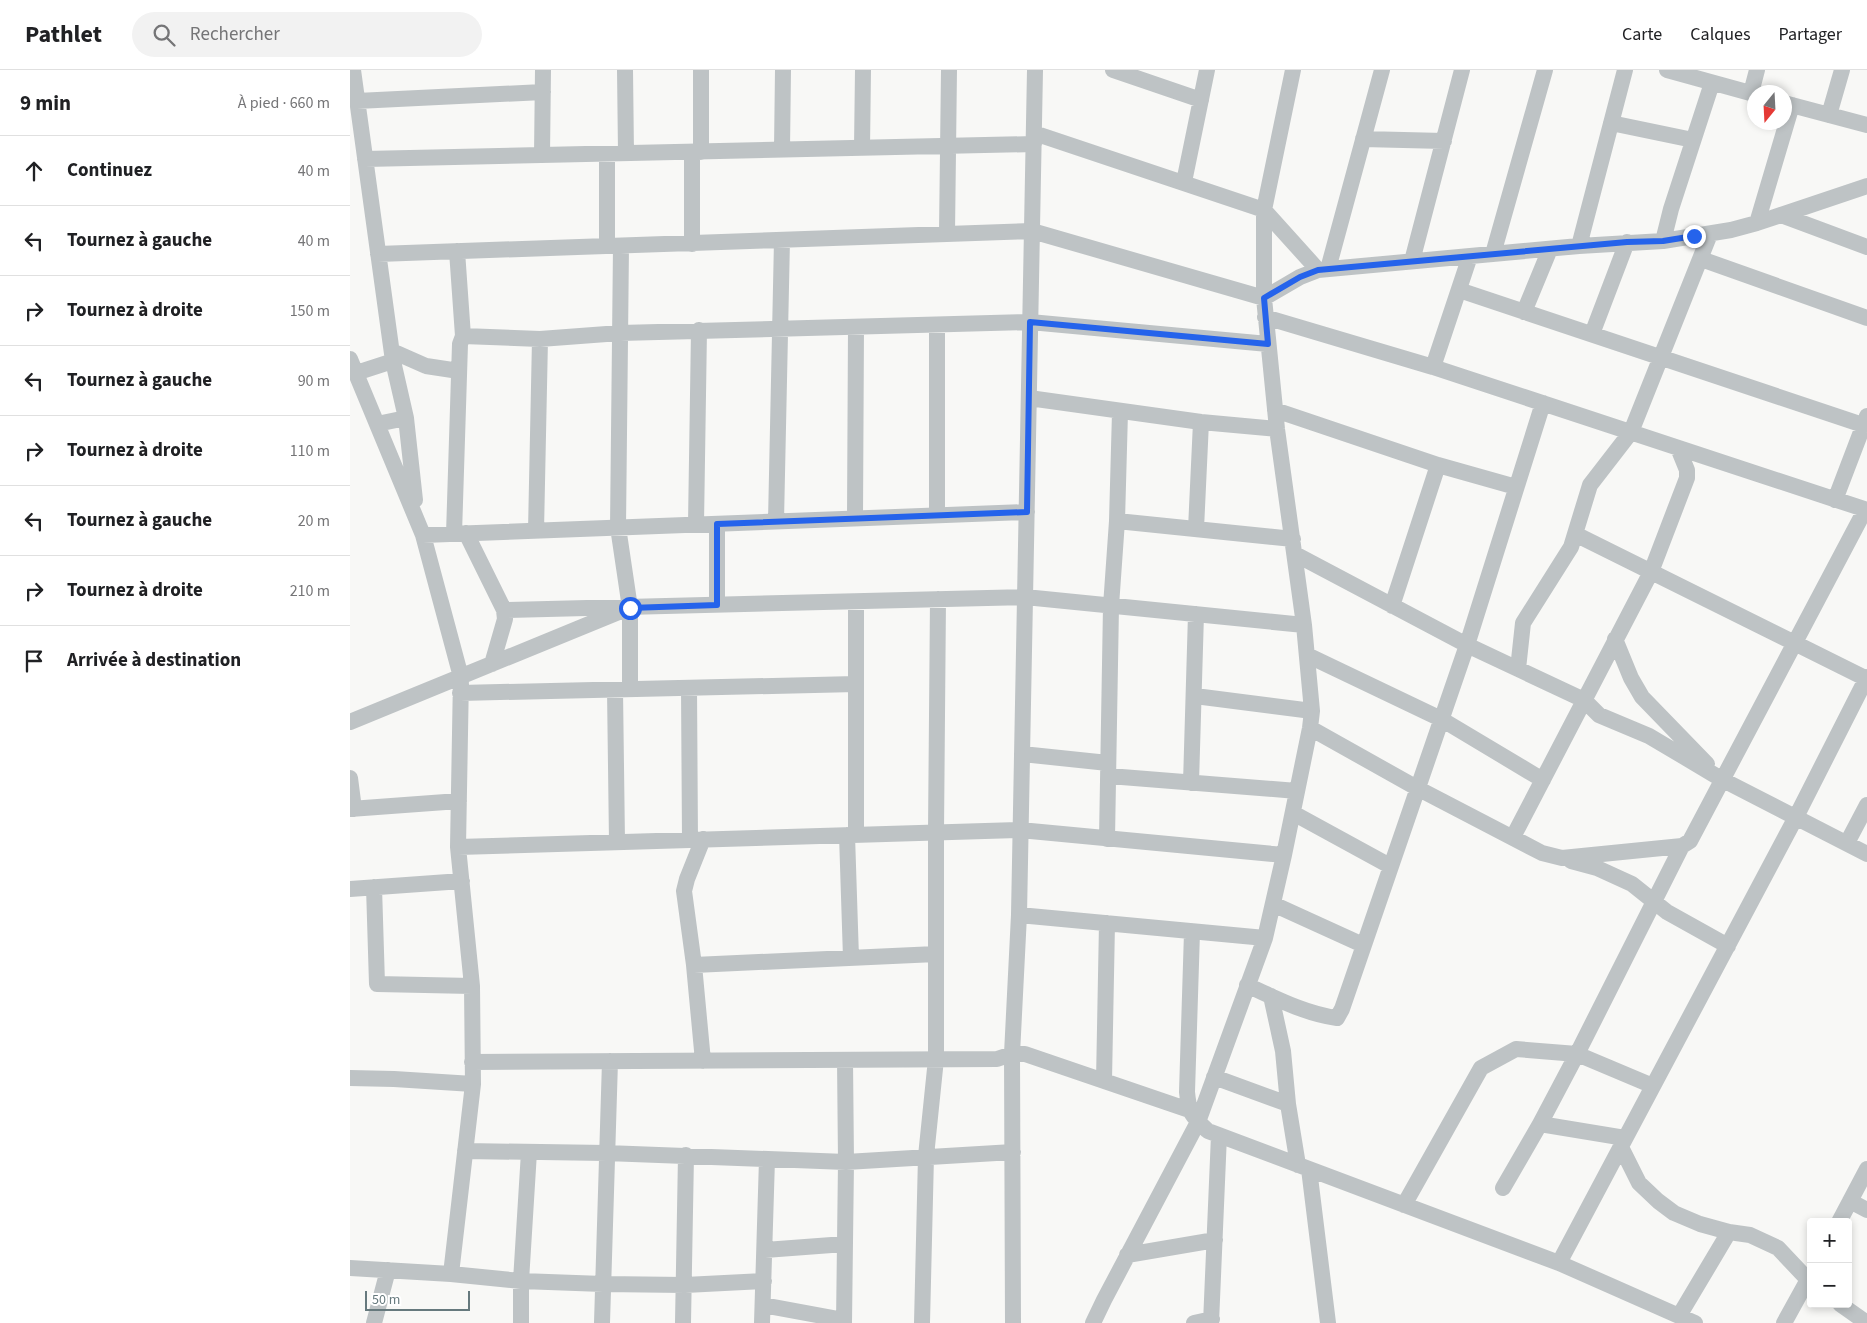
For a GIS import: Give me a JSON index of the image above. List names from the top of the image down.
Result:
{
  "scale_bar": "50 m",
  "north": "bottom",
  "page": {
    "header": "Pathlet",
    "search": "Rechercher",
    "nav": ["Carte", "Calques", "Partager"],
    "heading": ["9 min", "À pied · 660 m"],
    "list": [
      ["Continuez", "40 m"],
      ["Tournez à gauche", "40 m"],
      ["Tournez à droite", "150 m"],
      ["Tournez à gauche", "90 m"],
      ["Tournez à droite", "110 m"],
      ["Tournez à gauche", "20 m"],
      ["Tournez à droite", "210 m"],
      "Arrivée à destination"
    ],
    "map_buttons": ["+", "−"],
    "scale": "50 m"
  }
}
